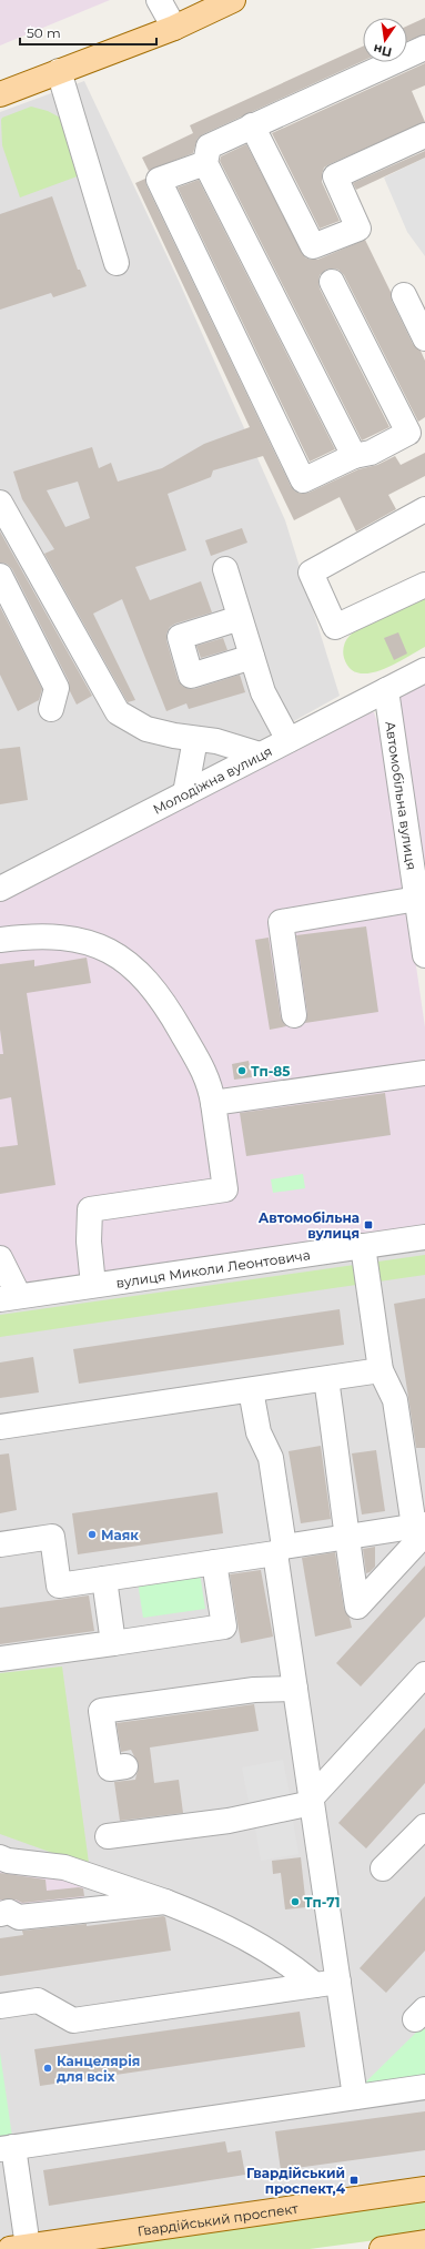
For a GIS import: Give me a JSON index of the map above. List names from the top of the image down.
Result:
{
  "streets": {
    "main road": ["Гвардійський проспект"],
    "street": ["Молодіжна вулиця", "Автомобільна вулиця", "вулиця Миколи Леонтовича"]
  },
  "crossings": [
    ["Молодіжна вулиця", "Автомобільна вулиця"]
  ],
  "places": {
    "other": [
      "Тп-85",
      "Маяк",
      "Тп-71",
      "Канцелярiя для всiх"
    ],
    "transit": ["Автомобільна вулиця", "Гвардійський проспект,4"]
  },
  "scale_bar": "50 m",
  "north": "bottom"
}
